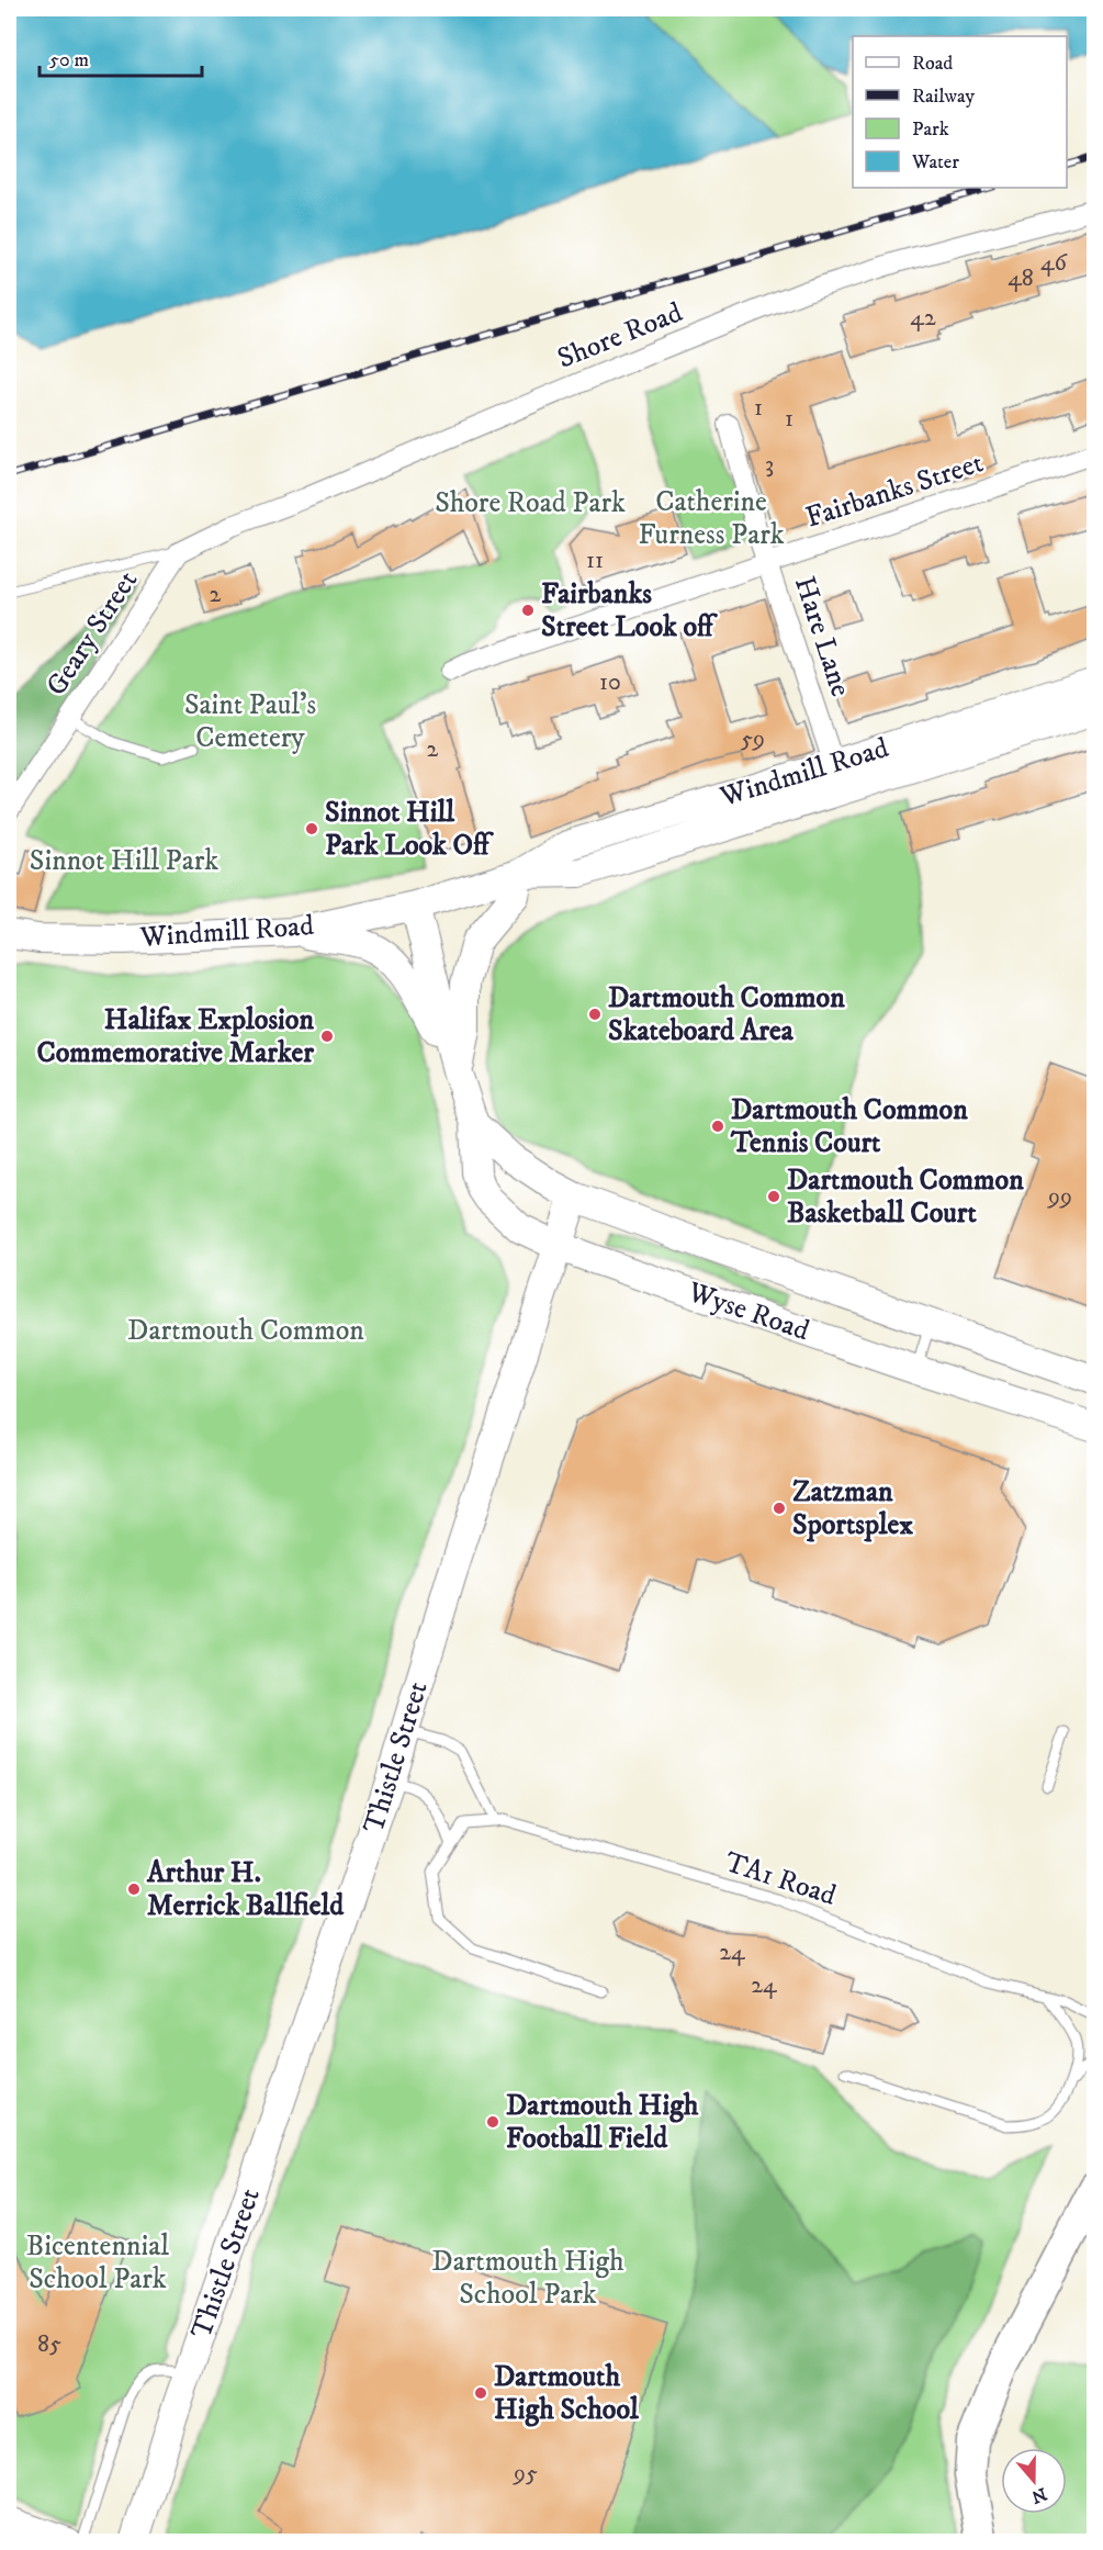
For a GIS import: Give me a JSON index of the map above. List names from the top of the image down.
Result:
{
  "streets": {
    "main road": ["Windmill Road", "Wyse Road", "Thistle Street"],
    "street": [
      "Shore Road",
      "Fairbanks Street",
      "Geary Street",
      "Hare Lane"
    ],
    "lane": ["TA1 Road"]
  },
  "crossings": [
    ["Shore Road", "Geary Street"],
    ["Fairbanks Street", "Hare Lane"],
    ["Hare Lane", "Windmill Road"],
    ["Windmill Road", "Wyse Road"],
    ["Wyse Road", "Thistle Street"]
  ],
  "parks": [
    "Catherine Furness Park",
    "Shore Road Park",
    "Saint Paul's Cemetery",
    "Sinnot Hill Park",
    "Dartmouth Common",
    "Bicentennial School Park",
    "Dartmouth High School Park"
  ],
  "places": [
    "Fairbanks Street Look off",
    "Sinnot Hill Park Look Off",
    "Dartmouth Common Skateboard Area",
    "Halifax Explosion Commemorative Marker",
    "Dartmouth Common Tennis Court",
    "Dartmouth Common Basketball Court",
    "Zatzman Sportsplex",
    "Arthur H. Merrick Ballfield",
    "Dartmouth High Football Field",
    "Dartmouth High School"
  ],
  "house_numbers": [
    "46",
    "48",
    "42",
    "1",
    "1",
    "3",
    "11",
    "2",
    "10",
    "59",
    "2",
    "99",
    "24",
    "24",
    "85",
    "95"
  ],
  "legend": [
    "Road",
    "Railway",
    "Park",
    "Water"
  ],
  "scale_bar": "50 m",
  "north": "bottom"
}
